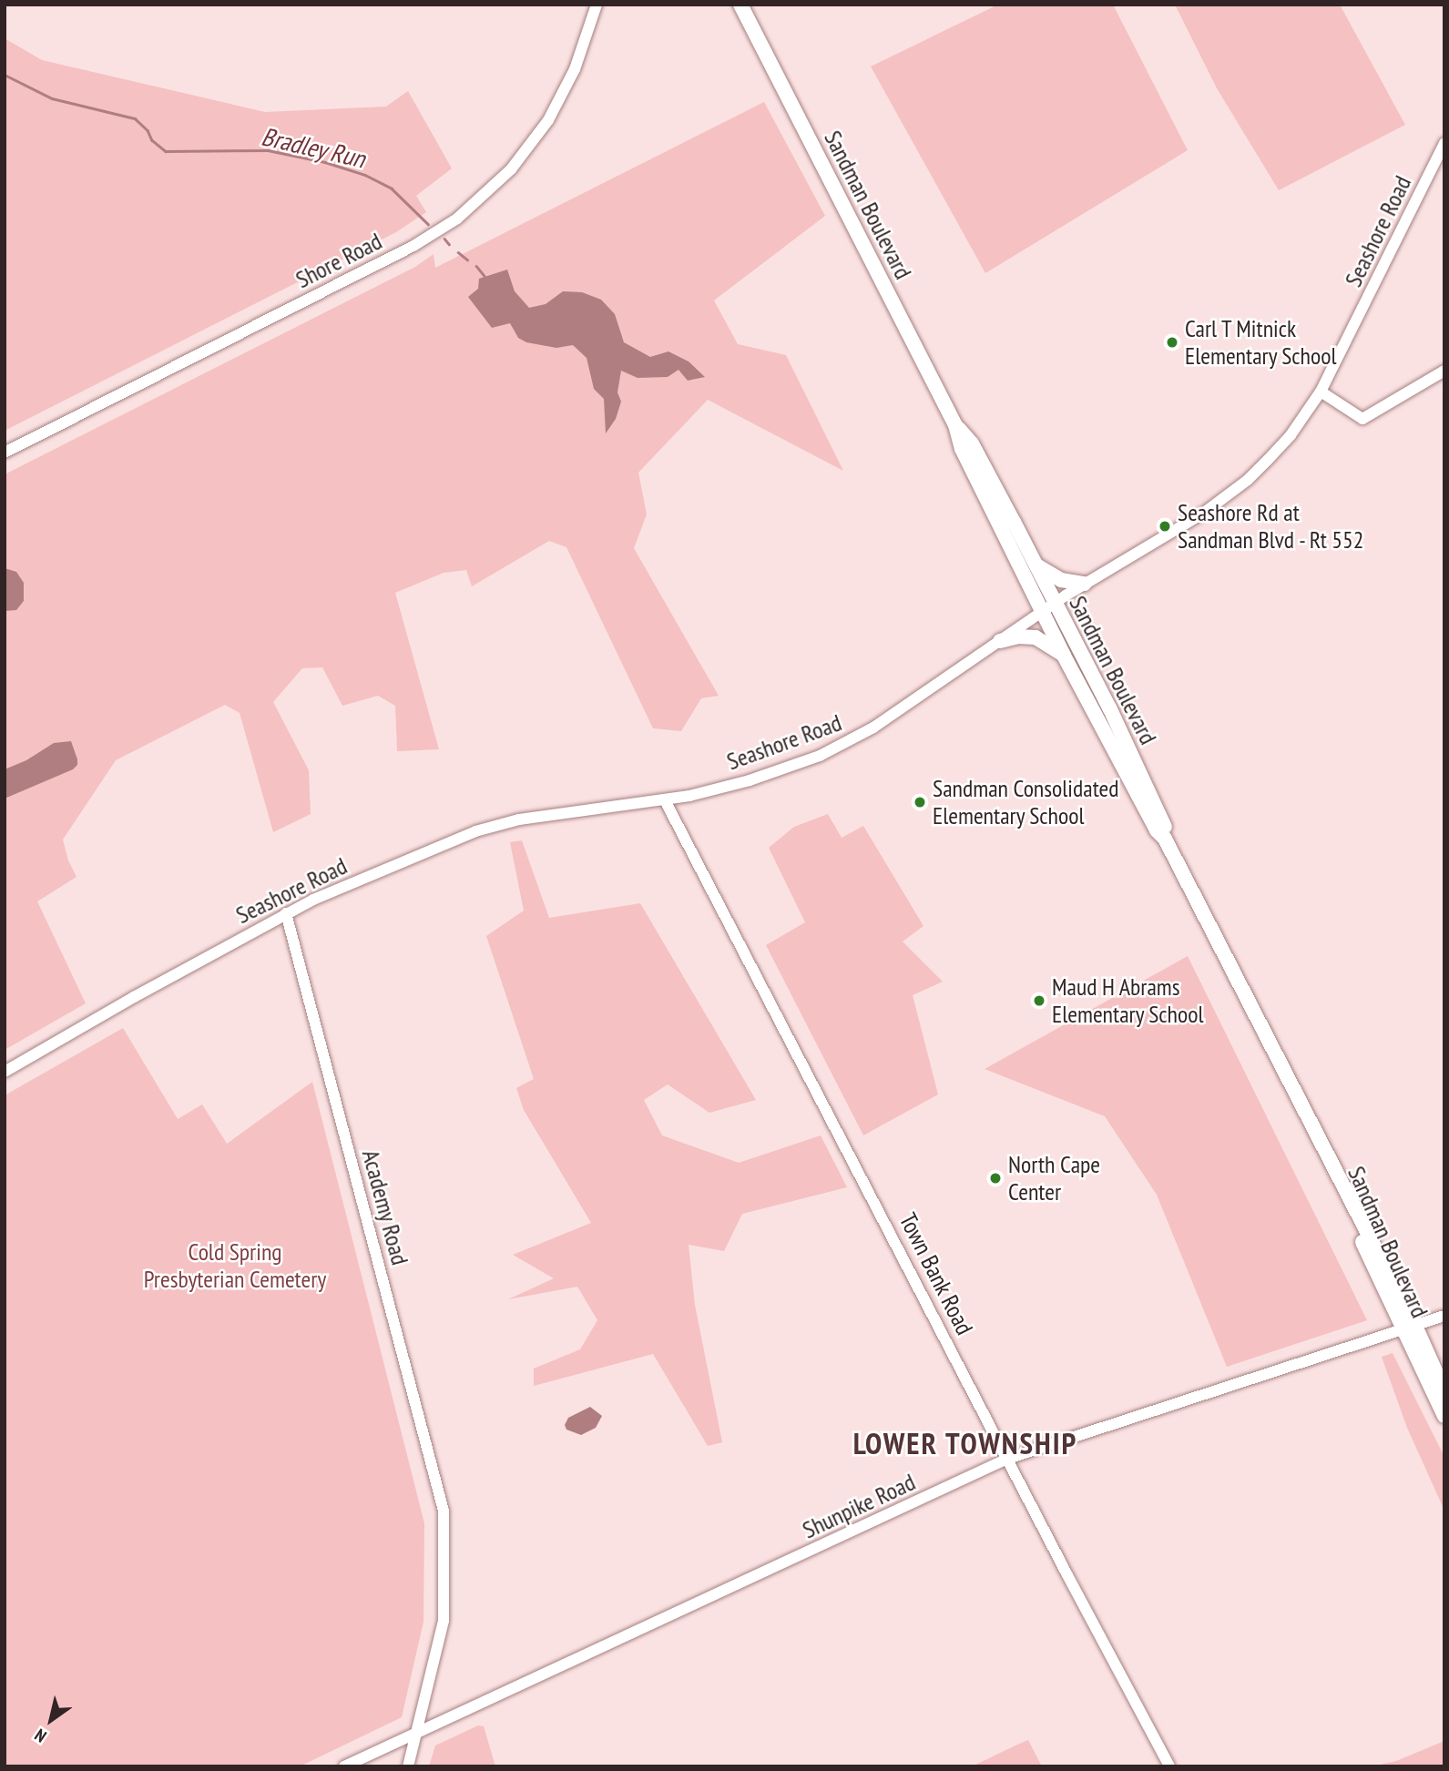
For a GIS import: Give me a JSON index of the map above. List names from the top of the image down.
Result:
{
  "streets": {
    "highway": ["Sandman Boulevard"],
    "street": [
      "Seashore Road",
      "Shore Road",
      "Academy Road",
      "Town Bank Road",
      "Shunpike Road"
    ]
  },
  "crossings": [
    ["Sandman Boulevard", "Seashore Road"],
    ["Sandman Boulevard", "Shunpike Road"],
    ["Seashore Road", "Academy Road"],
    ["Seashore Road", "Town Bank Road"],
    ["Academy Road", "Shunpike Road"],
    ["Town Bank Road", "Shunpike Road"]
  ],
  "districts": ["LOWER TOWNSHIP"],
  "water": ["Bradley Run"],
  "parks": ["Cold Spring Presbyterian Cemetery"],
  "places": [
    "Carl T Mitnick Elementary School",
    "Seashore Rd at Sandman Blvd - Rt 552",
    "Sandman Consolidated Elementary School",
    "Maud H Abrams Elementary School",
    "North Cape Center"
  ],
  "north": "bottom left"
}
